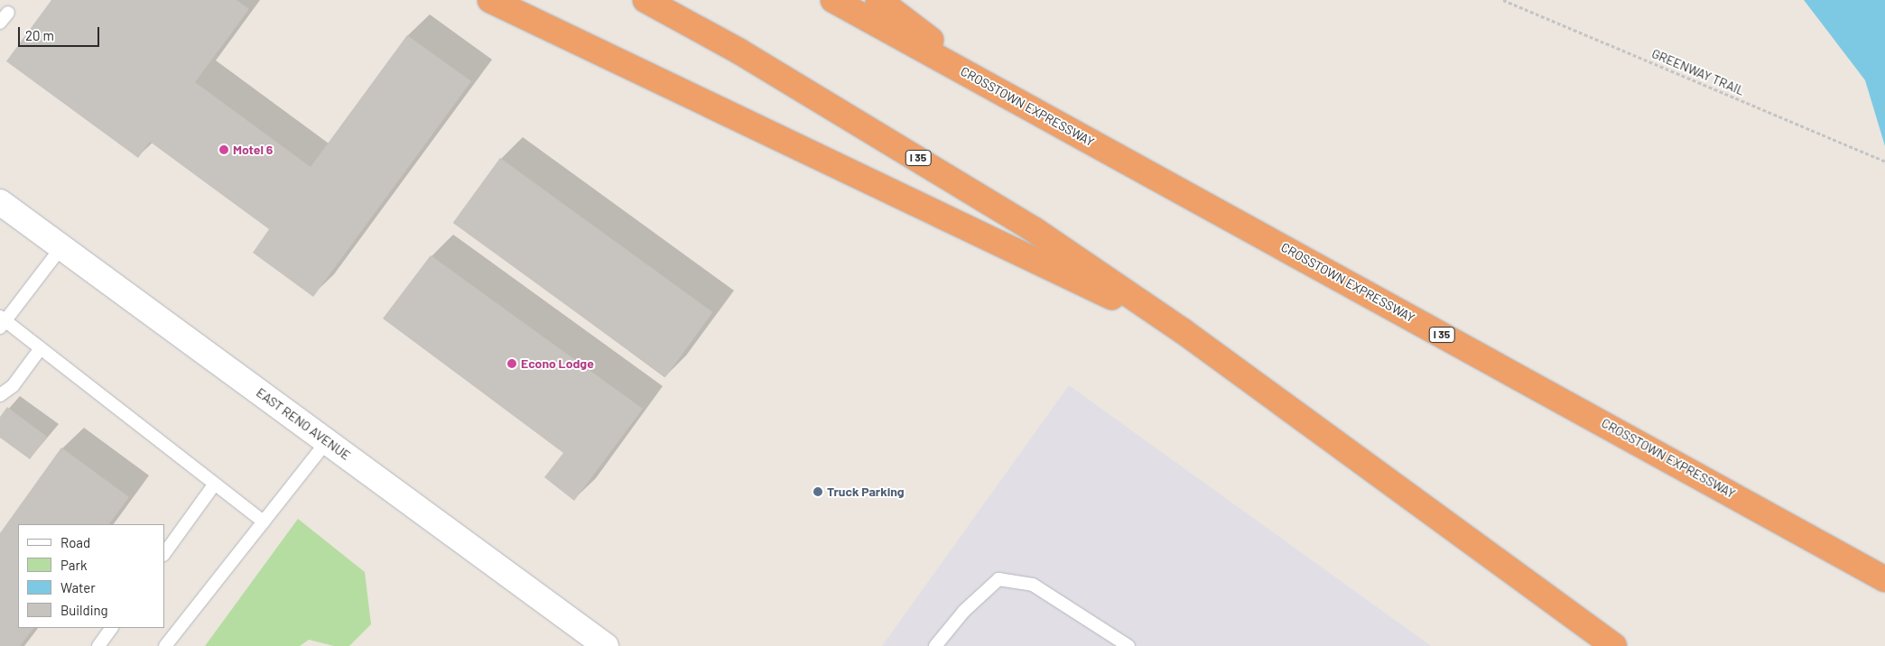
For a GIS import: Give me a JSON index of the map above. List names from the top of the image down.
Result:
{
  "streets": {
    "highway": ["CROSSTOWN EXPRESSWAY", "I 35"],
    "main road": ["EAST RENO AVENUE"],
    "path": ["GREENWAY TRAIL"]
  },
  "places": ["Motel 6", "Econo Lodge", "Truck Parking"],
  "legend": [
    "Road",
    "Park",
    "Water",
    "Building"
  ],
  "scale_bar": "20 m"
}
